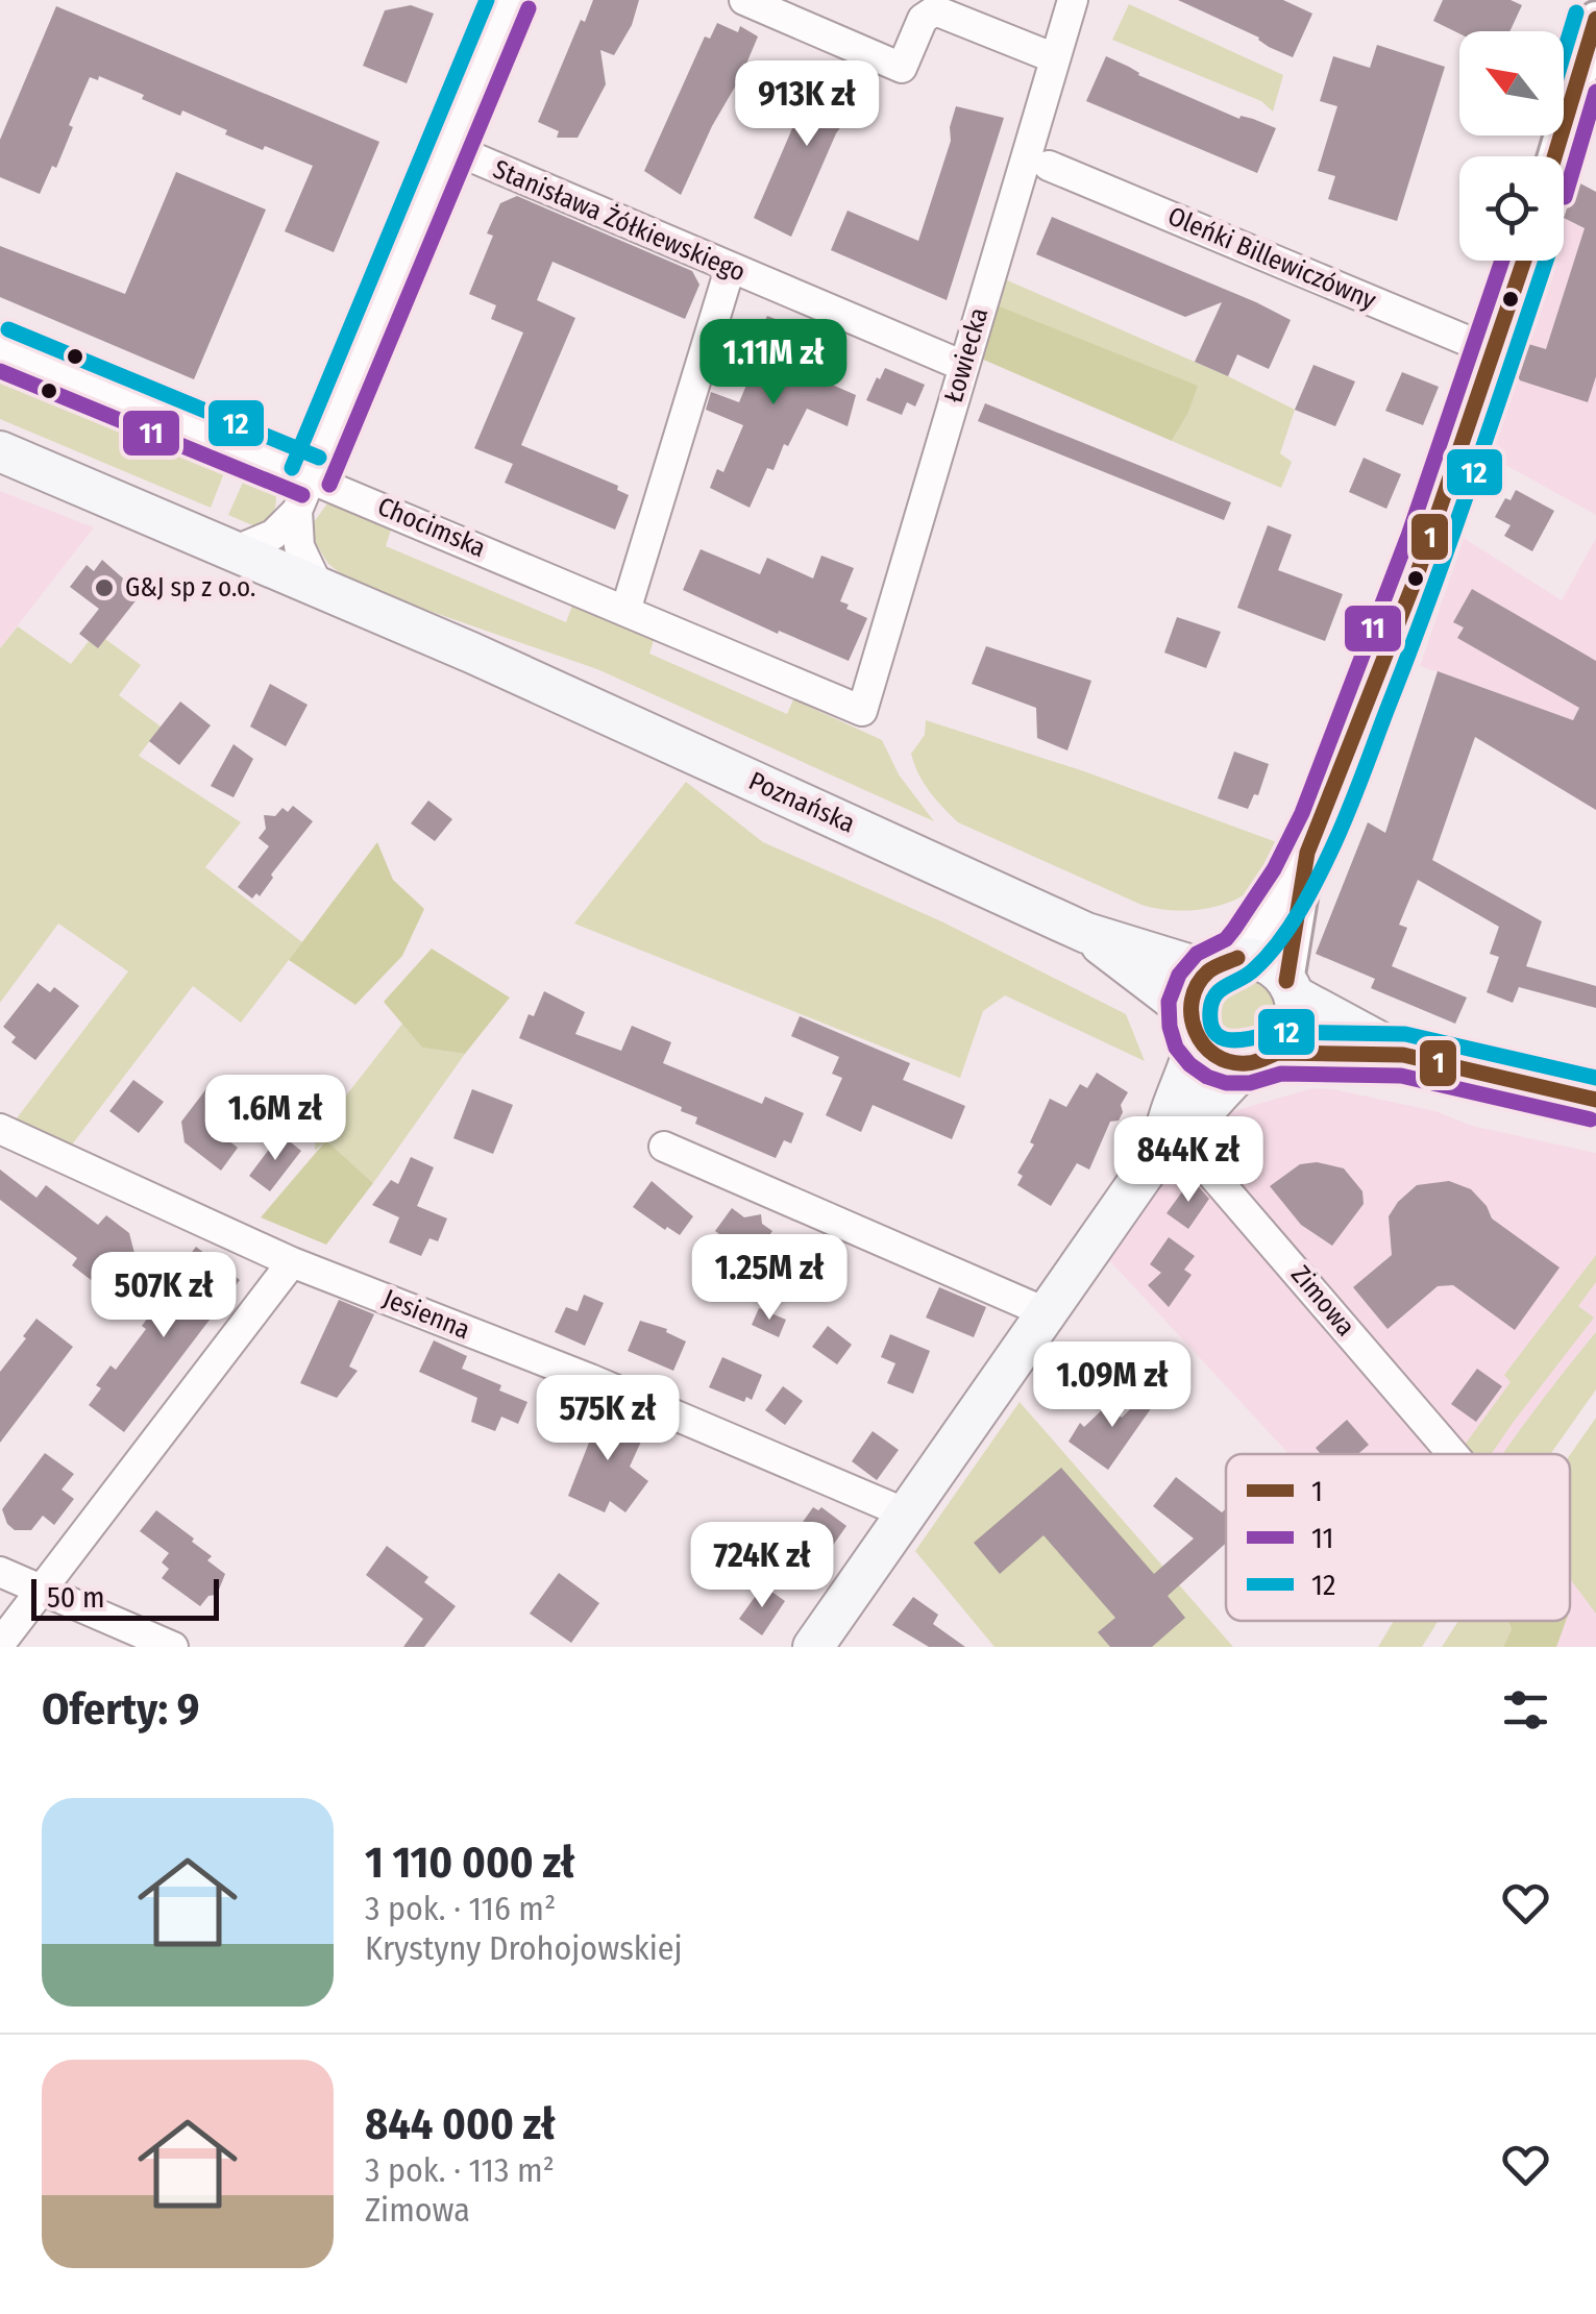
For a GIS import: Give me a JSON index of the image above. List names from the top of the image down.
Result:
{
  "streets": {
    "main road": ["Poznańska"],
    "street": [
      "Stanisława Żółkiewskiego",
      "Oleńki Billewiczówny",
      "Łowiecka",
      "Chocimska",
      "Zimowa",
      "Jesienna"
    ]
  },
  "crossings": [
    ["Stanisława Żółkiewskiego", "Łowiecka"],
    ["Łowiecka", "Chocimska"]
  ],
  "places": ["G&J sp z o.o."],
  "lines": ["transit line 12", "transit line 11", "transit line 1"],
  "legend": ["1", "11", "12"],
  "scale_bar": "50 m",
  "north": "top left",
  "page": {
    "price": [
      "913K zł",
      "1.11M zł",
      "1.6M zł",
      "844K zł",
      "1.25M zł",
      "507K zł",
      "1.09M zł",
      "575K zł",
      "724K zł"
    ],
    "scale": "50 m",
    "heading": "Oferty: 9",
    "list": [
      {
        "name": "1 110 000 zł",
        "note": "3 pok. · 116 m² · Krystyny Drohojowskiej"
      },
      {
        "name": "844 000 zł",
        "note": "3 pok. · 113 m² · Zimowa"
      }
    ]
  }
}
